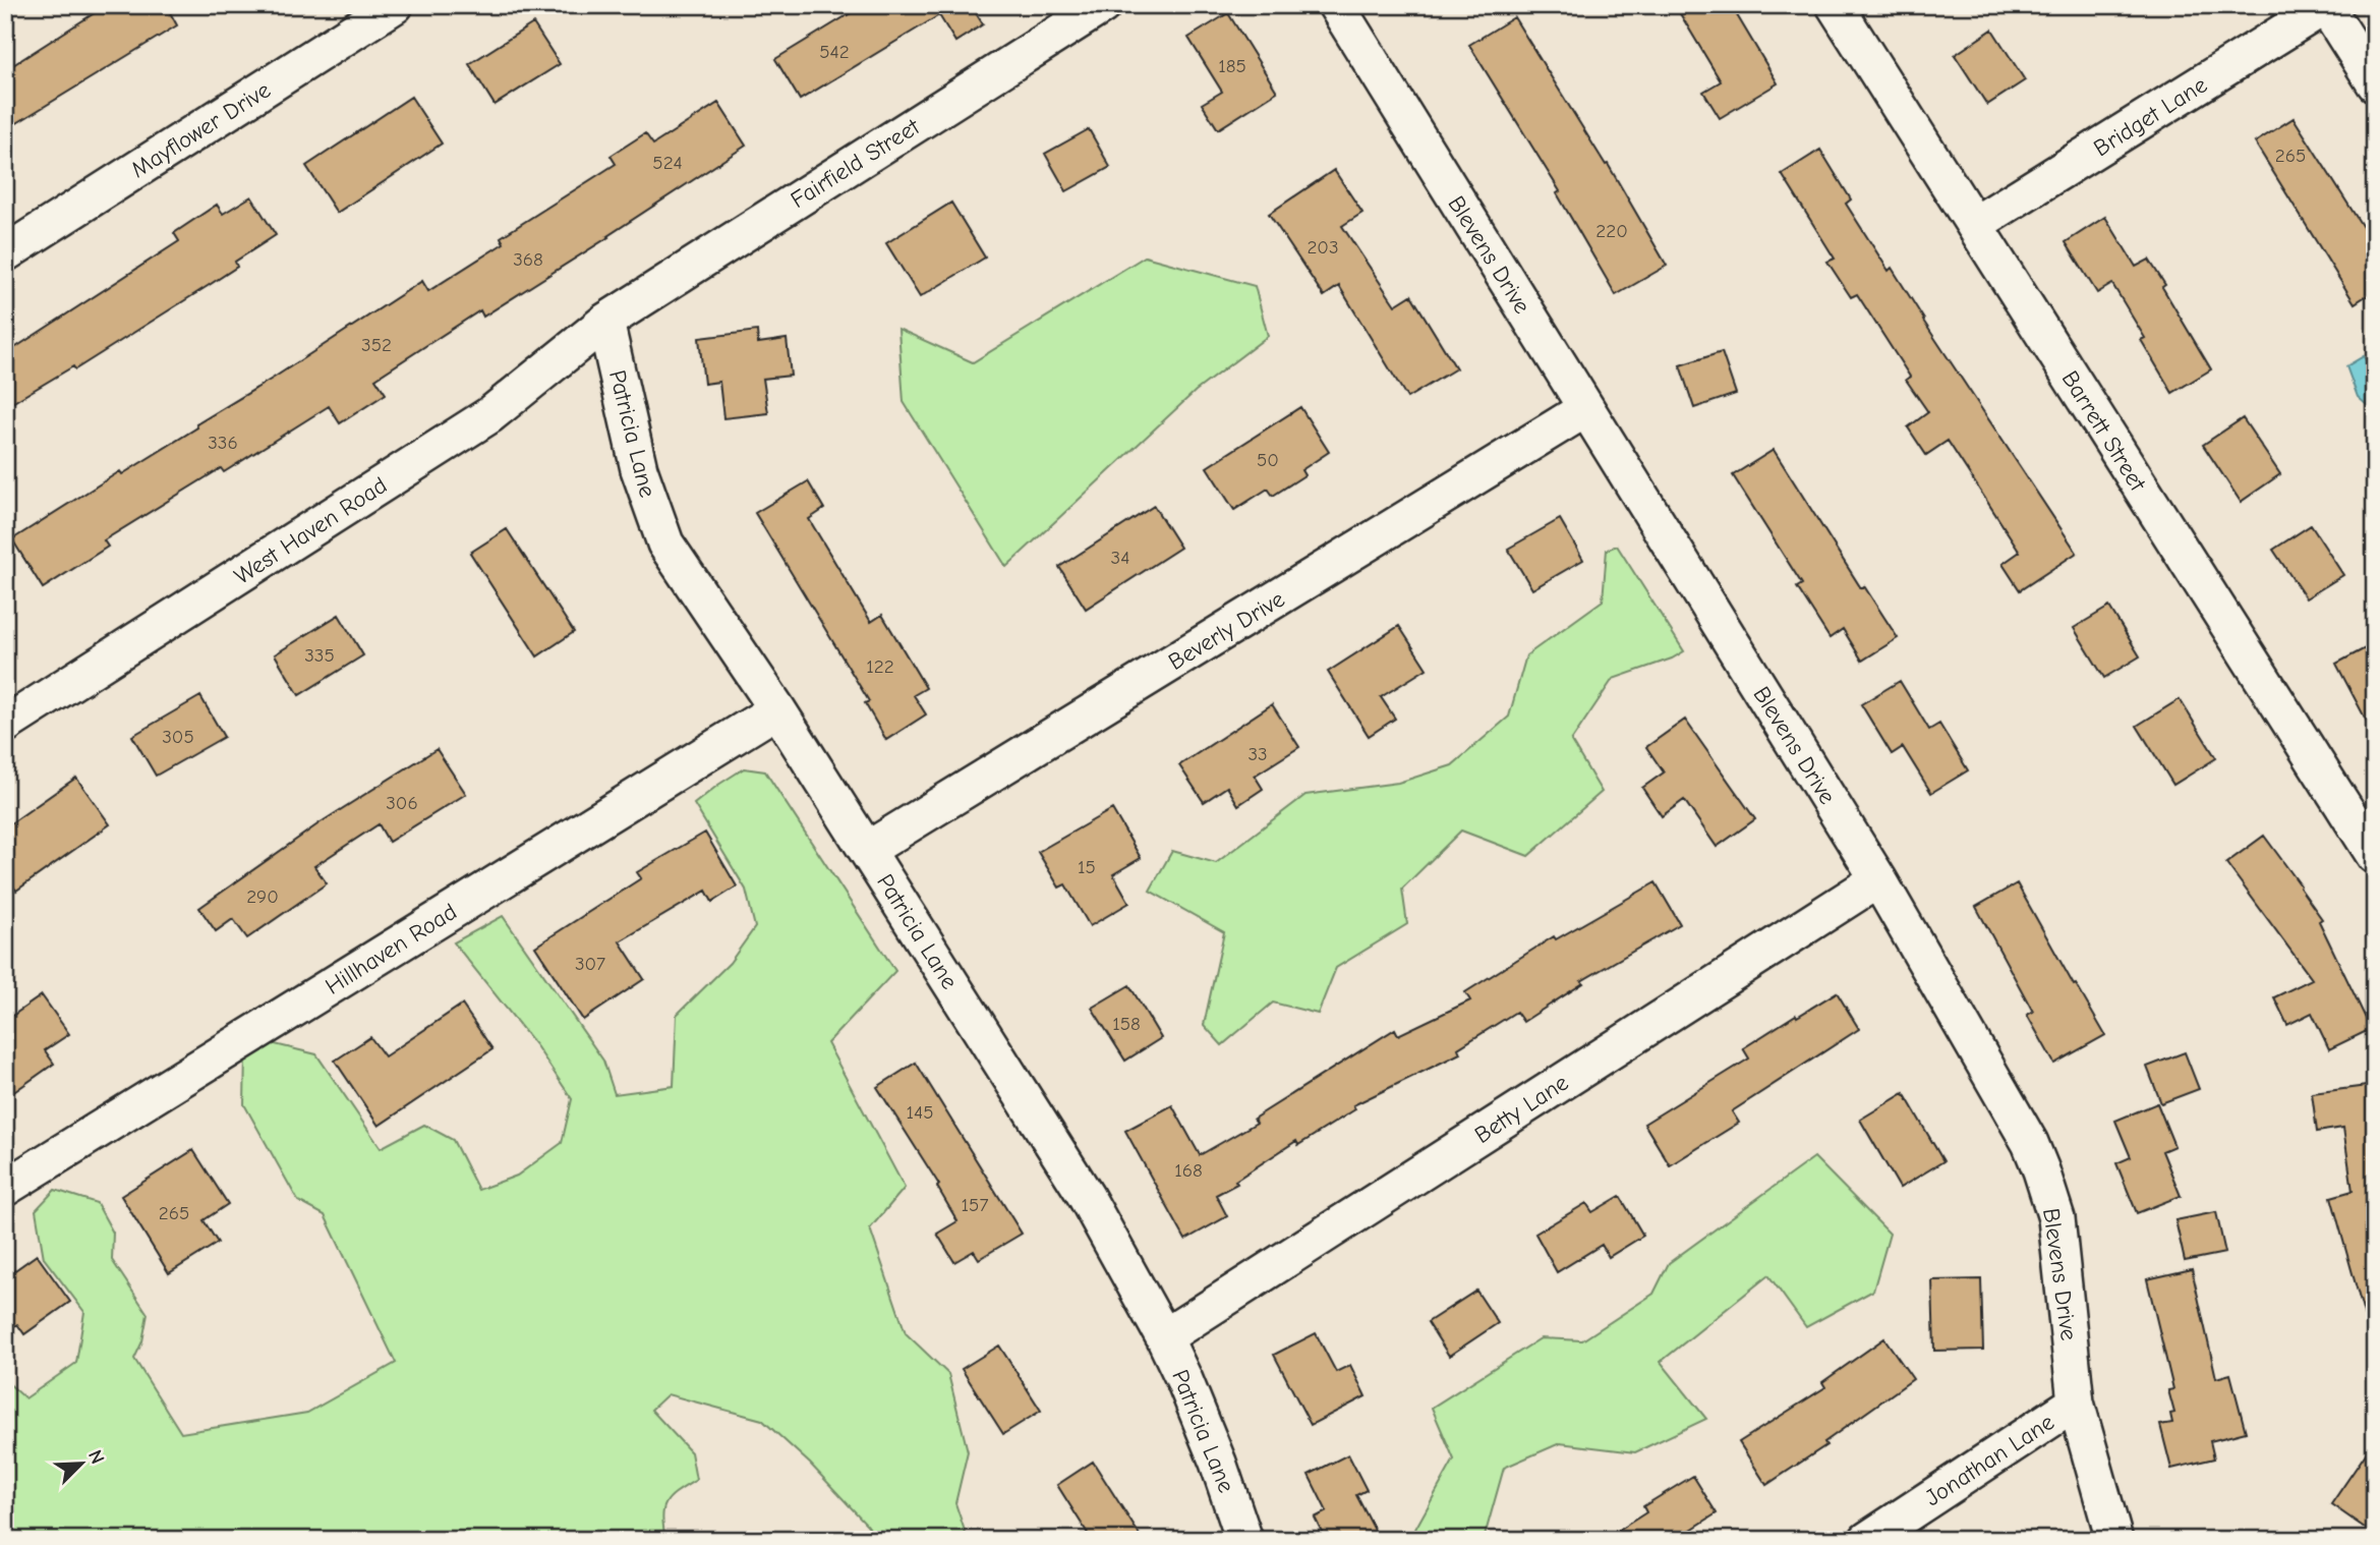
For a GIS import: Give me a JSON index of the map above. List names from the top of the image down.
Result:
{
  "streets": {
    "street": [
      "Bridget Lane",
      "Mayflower Drive",
      "Fairfield Street",
      "Blevens Drive",
      "Barrett Street",
      "Patricia Lane",
      "West Haven Road",
      "Beverly Drive",
      "Hillhaven Road",
      "Betty Lane",
      "Jonathan Lane"
    ]
  },
  "crossings": [
    ["Bridget Lane", "Barrett Street"],
    ["Fairfield Street", "Patricia Lane"],
    ["Fairfield Street", "West Haven Road"],
    ["Blevens Drive", "Beverly Drive"],
    ["Blevens Drive", "Betty Lane"],
    ["Blevens Drive", "Jonathan Lane"],
    ["Patricia Lane", "West Haven Road"],
    ["Patricia Lane", "Beverly Drive"],
    ["Patricia Lane", "Hillhaven Road"],
    ["Patricia Lane", "Betty Lane"]
  ],
  "house_numbers": [
    "542",
    "185",
    "265",
    "524",
    "220",
    "203",
    "368",
    "352",
    "336",
    "50",
    "34",
    "335",
    "122",
    "305",
    "33",
    "306",
    "15",
    "290",
    "307",
    "158",
    "145",
    "168",
    "157",
    "265"
  ],
  "north": "top right"
}
